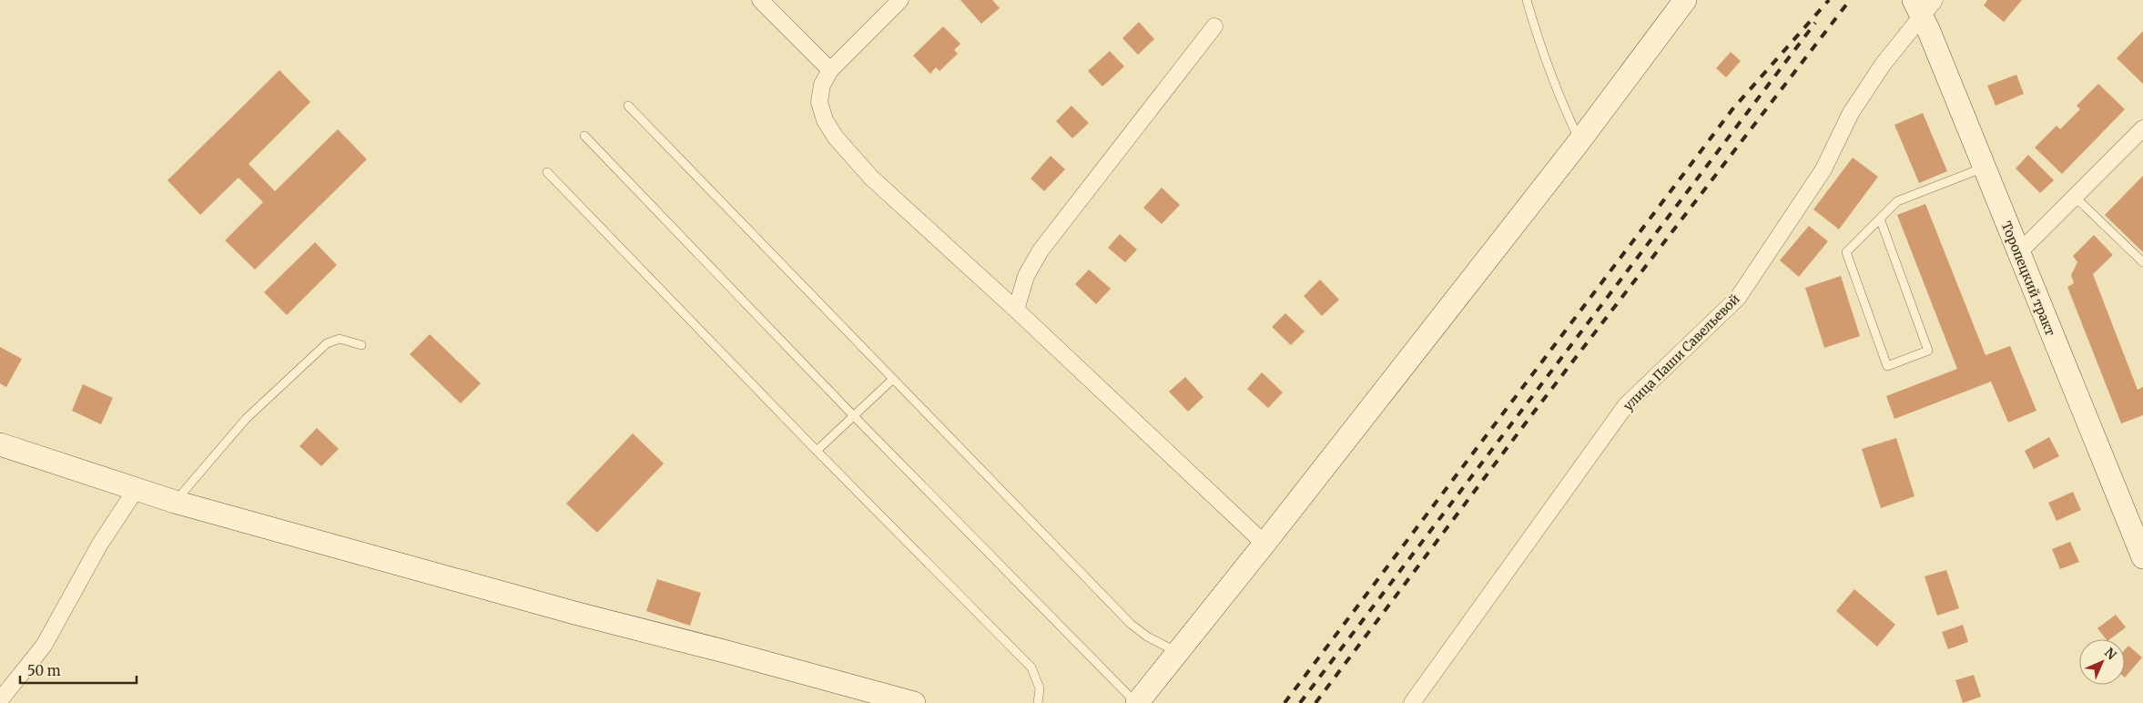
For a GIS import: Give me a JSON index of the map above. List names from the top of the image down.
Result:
{
  "streets": {
    "street": ["Торопецкий тракт", "улица Паши Савельевой"]
  },
  "crossings": [
    ["Торопецкий тракт", "улица Паши Савельевой"]
  ],
  "scale_bar": "50 m",
  "north": "top right"
}
